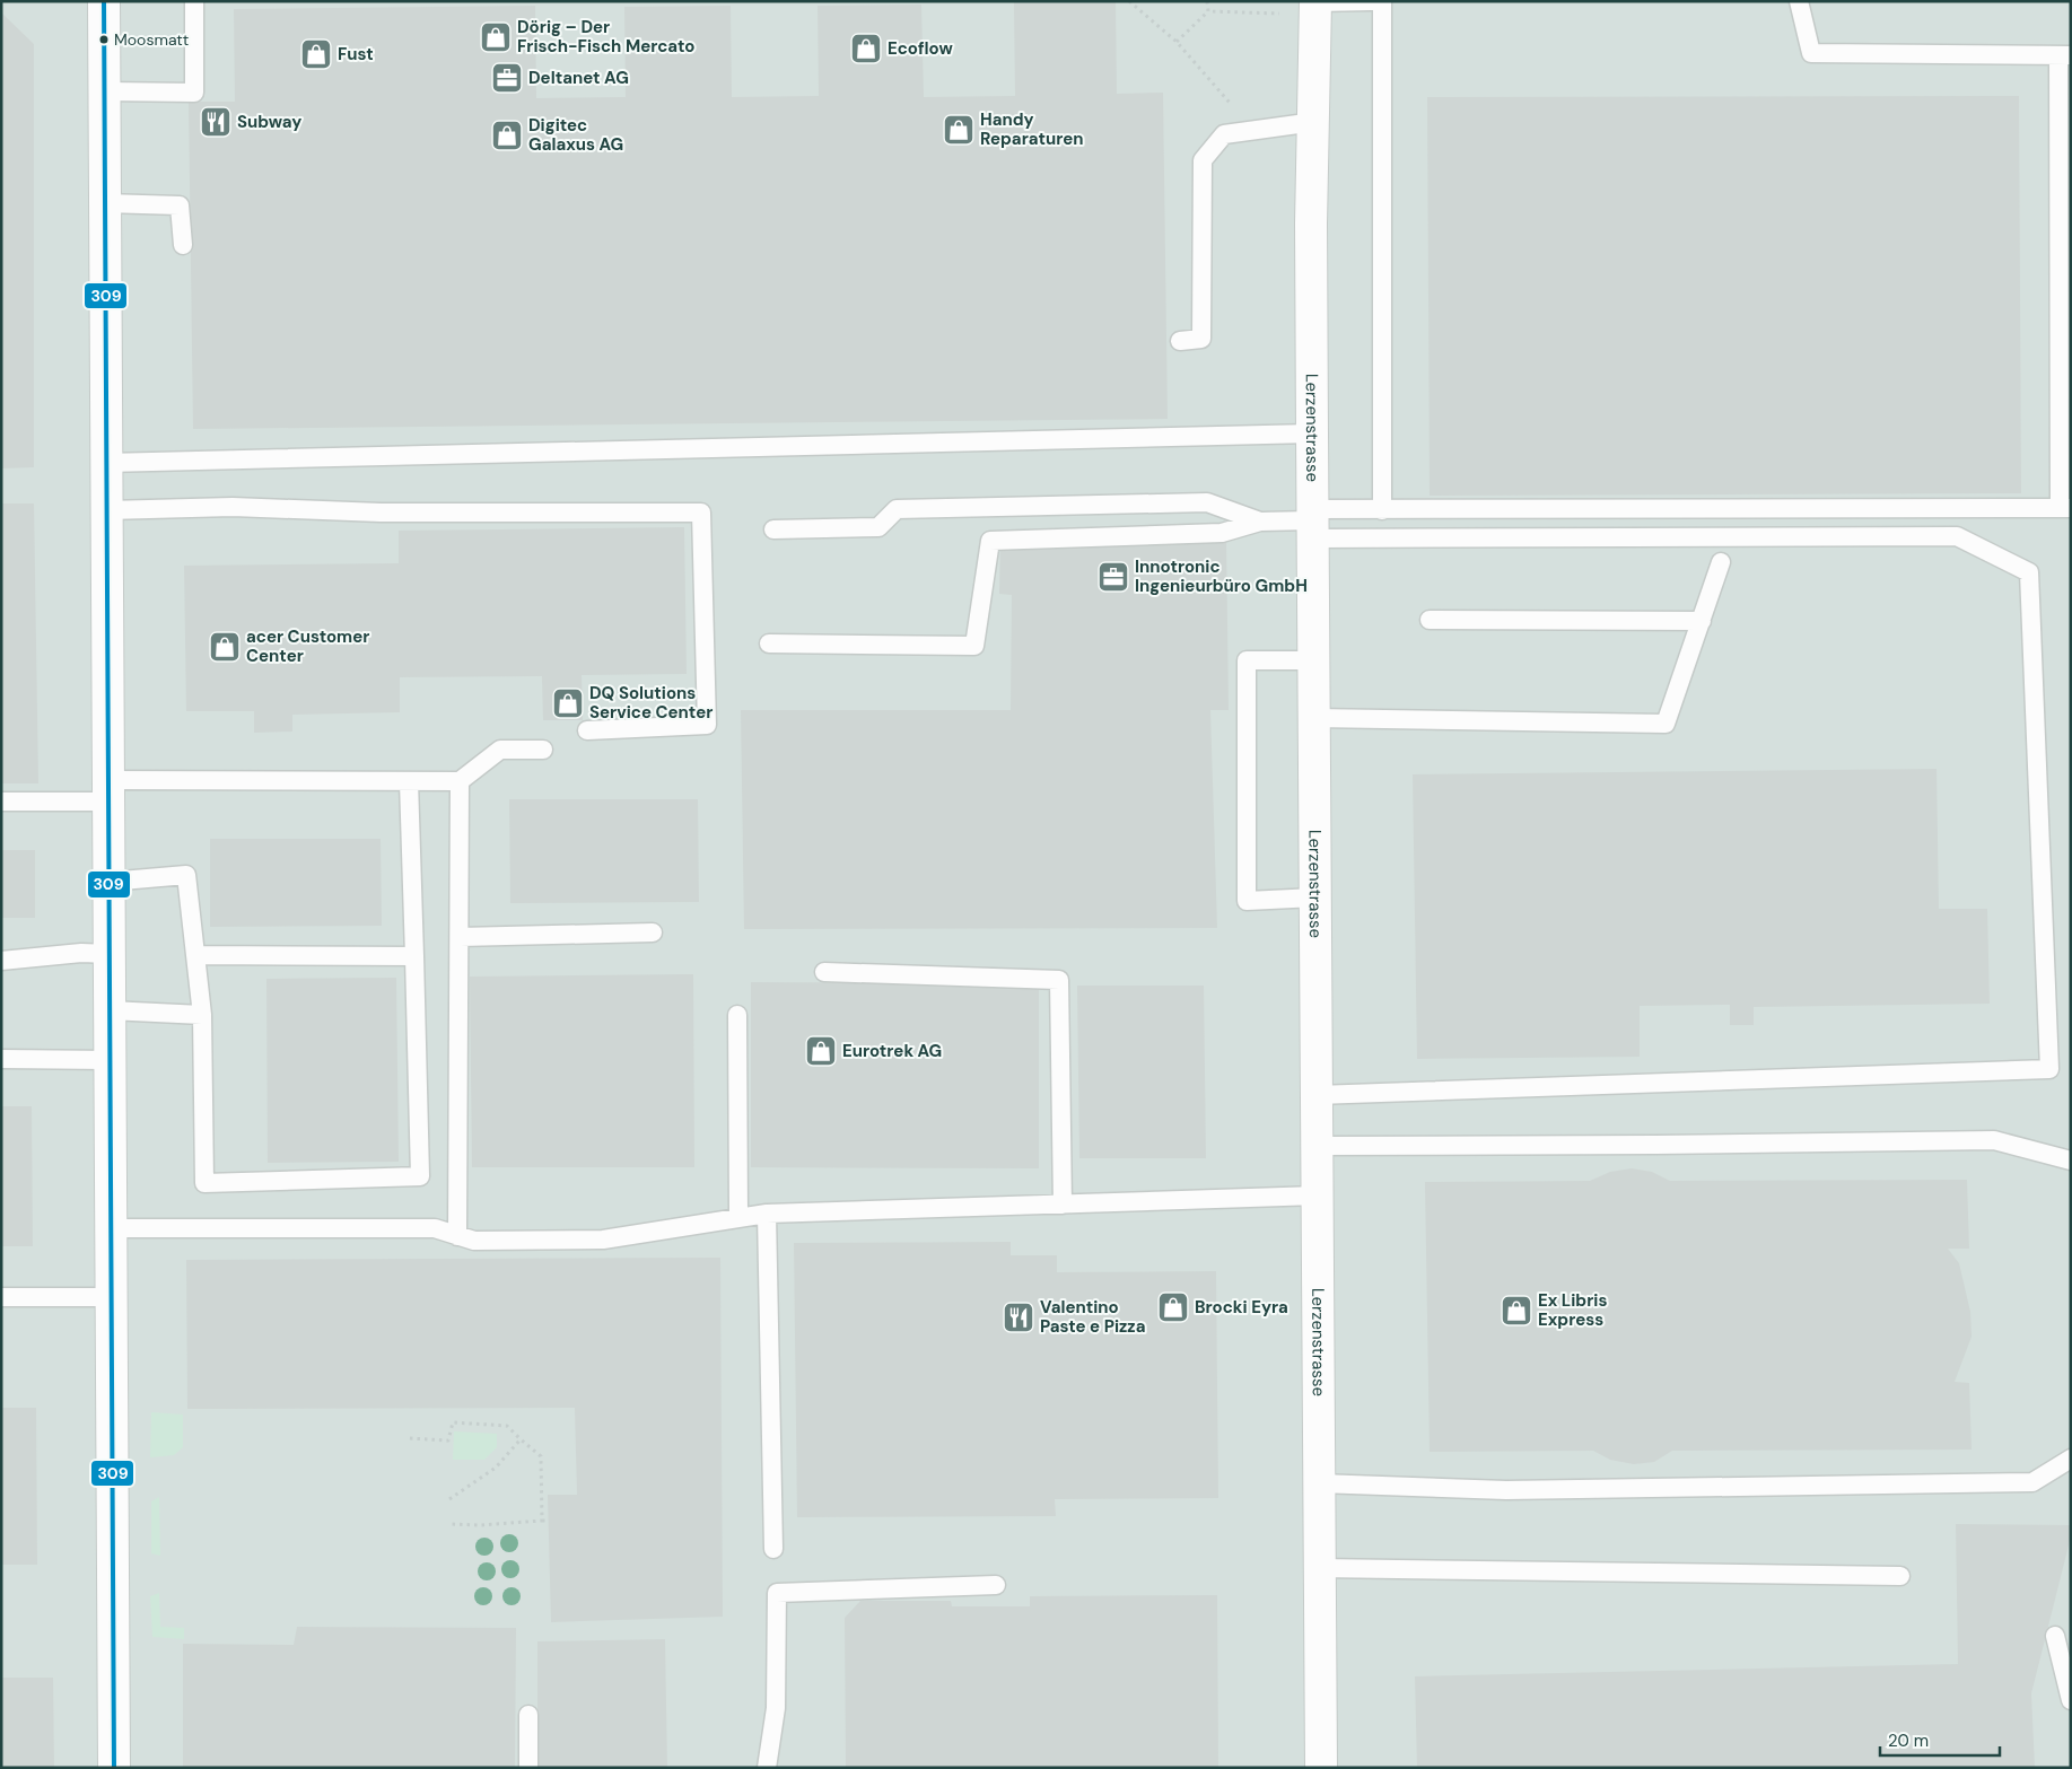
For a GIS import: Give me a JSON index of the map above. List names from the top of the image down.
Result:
{
  "streets": {
    "street": ["Lerzenstrasse"]
  },
  "places": {
    "shop": [
      "Dörig – Der Frisch-Fisch Mercato",
      "Ecoflow",
      "Fust",
      "Handy Reparaturen",
      "Digitec Galaxus AG",
      "acer Customer Center",
      "DQ Solutions Service Center",
      "Eurotrek AG",
      "Brocki Eyra",
      "Ex Libris Express"
    ],
    "other": ["Moosmatt"],
    "office": ["Deltanet AG", "Innotronic Ingenieurbüro GmbH"],
    "restaurant": ["Subway", "Valentino Paste e Pizza"]
  },
  "lines": ["transit line 309"],
  "scale_bar": "20 m"
}
